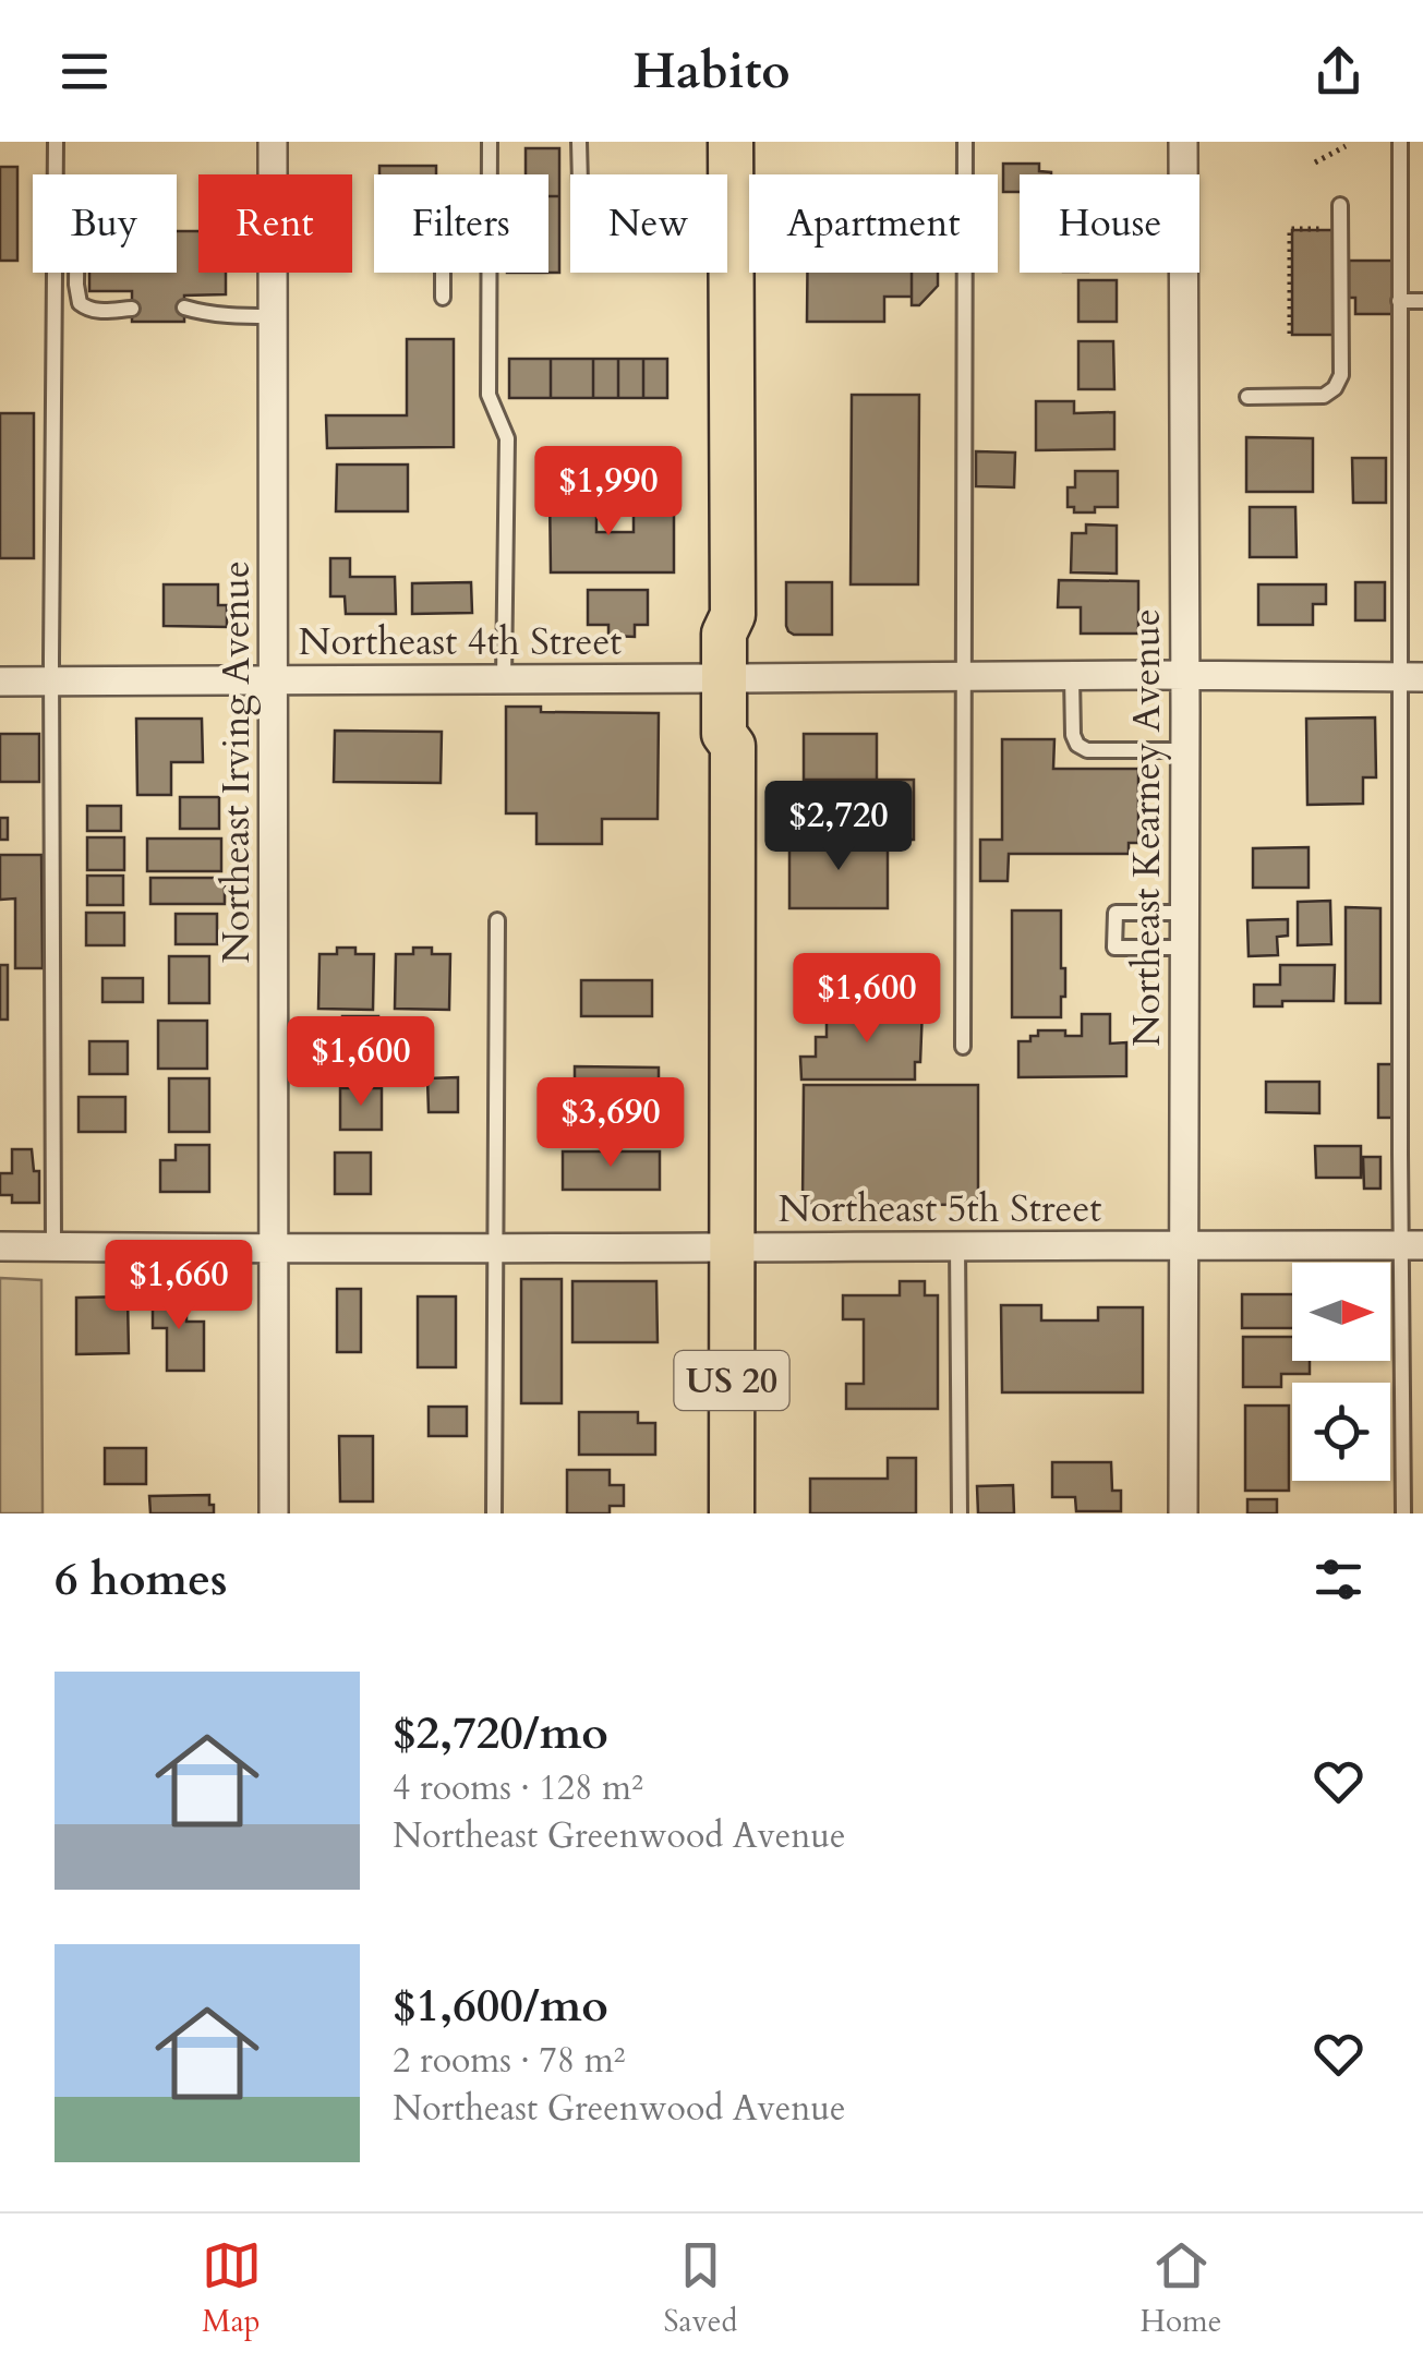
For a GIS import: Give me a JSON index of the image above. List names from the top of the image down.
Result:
{
  "streets": {
    "main road": ["US 20"],
    "street": [
      "Northeast 4th Street",
      "Northeast Irving Avenue",
      "Northeast Kearney Avenue",
      "Northeast 5th Street"
    ]
  },
  "crossings": [
    ["Northeast 4th Street", "Northeast Irving Avenue"],
    ["Northeast 4th Street", "Northeast Kearney Avenue"],
    ["Northeast 4th Street", "US 20"],
    ["Northeast Irving Avenue", "Northeast 5th Street"],
    ["Northeast Kearney Avenue", "Northeast 5th Street"],
    ["Northeast 5th Street", "US 20"]
  ],
  "north": "right",
  "page": {
    "header": "Habito",
    "chip": [
      "Buy",
      "Rent",
      "Filters",
      "New",
      "Apartment",
      "House"
    ],
    "price": [
      "$1,990",
      "$2,720",
      "$1,600",
      "$1,600",
      "$3,690",
      "$1,660"
    ],
    "heading": "6 homes",
    "list": [
      {
        "name": "$2,720/mo",
        "note": "4 rooms · 128 m² · Northeast Greenwood Avenue"
      },
      {
        "name": "$1,600/mo",
        "note": "2 rooms · 78 m² · Northeast Greenwood Avenue"
      }
    ],
    "tabs": ["Map", "Saved", "Home"]
  }
}
